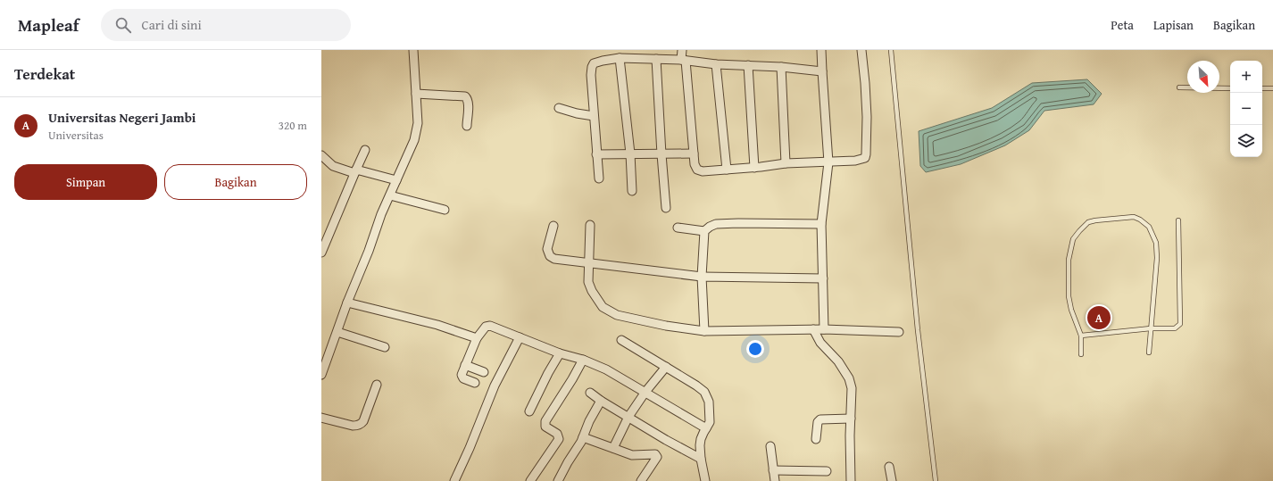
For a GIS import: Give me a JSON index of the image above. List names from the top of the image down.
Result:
{
  "north": "bottom right",
  "page": {
    "header": "Mapleaf",
    "search": "Cari di sini",
    "nav": ["Peta", "Lapisan", "Bagikan"],
    "heading": "Terdekat",
    "map_buttons": ["+", "−"],
    "list": [
      {
        "mark": "A",
        "name": "Universitas Negeri Jambi",
        "note": "Universitas",
        "value": "320 m"
      }
    ],
    "buttons": ["Simpan", "Bagikan"],
    "pins": "A"
  }
}
